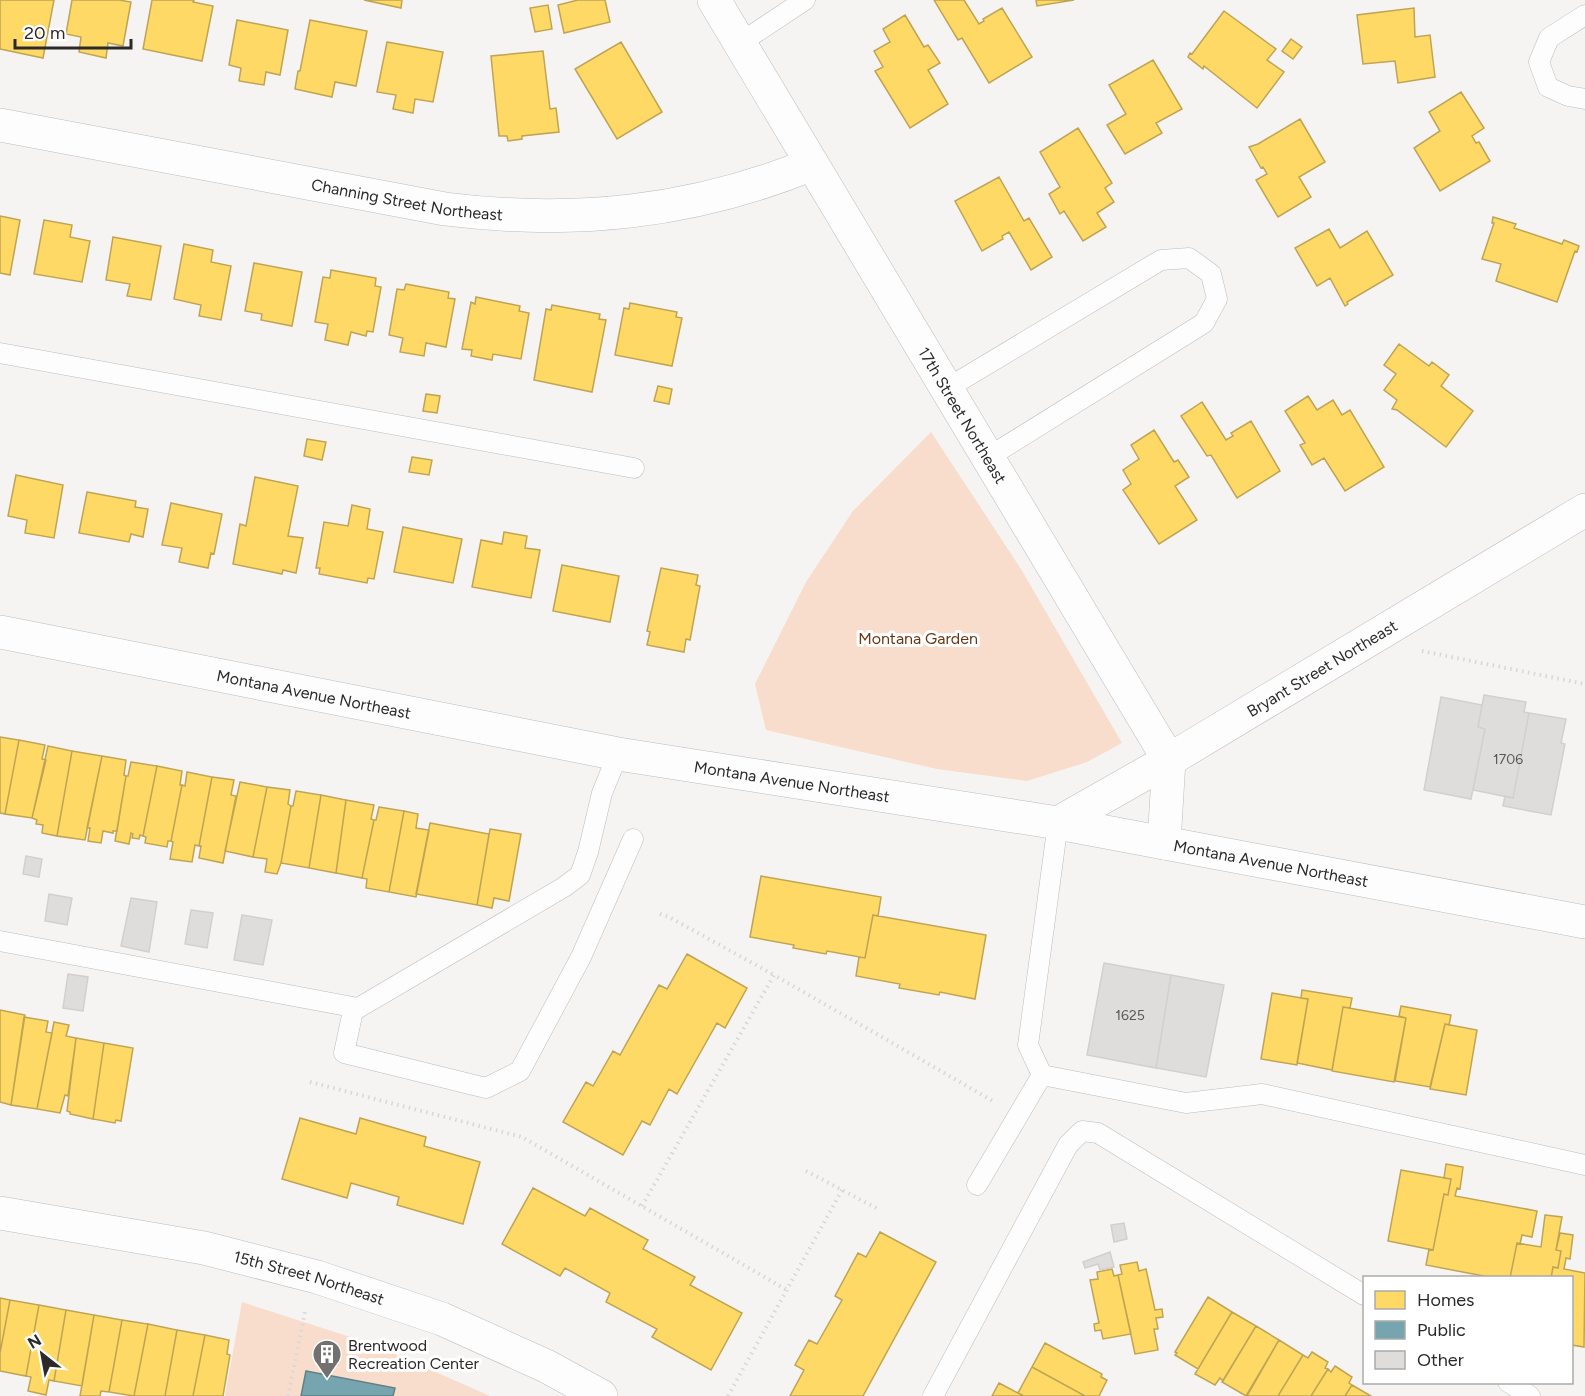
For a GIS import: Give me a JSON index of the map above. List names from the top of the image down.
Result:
{
  "streets": {
    "street": [
      "Channing Street Northeast",
      "17th Street Northeast",
      "Bryant Street Northeast",
      "Montana Avenue Northeast",
      "15th Street Northeast"
    ]
  },
  "crossings": [
    ["Channing Street Northeast", "17th Street Northeast"],
    ["17th Street Northeast", "Bryant Street Northeast"],
    ["Bryant Street Northeast", "Montana Avenue Northeast"]
  ],
  "parks": ["Montana Garden"],
  "places": {
    "building": ["Brentwood Recreation Center"]
  },
  "house_numbers": ["1706", "1625"],
  "legend": ["Homes", "Public", "Other"],
  "scale_bar": "20 m",
  "north": "top left"
}
